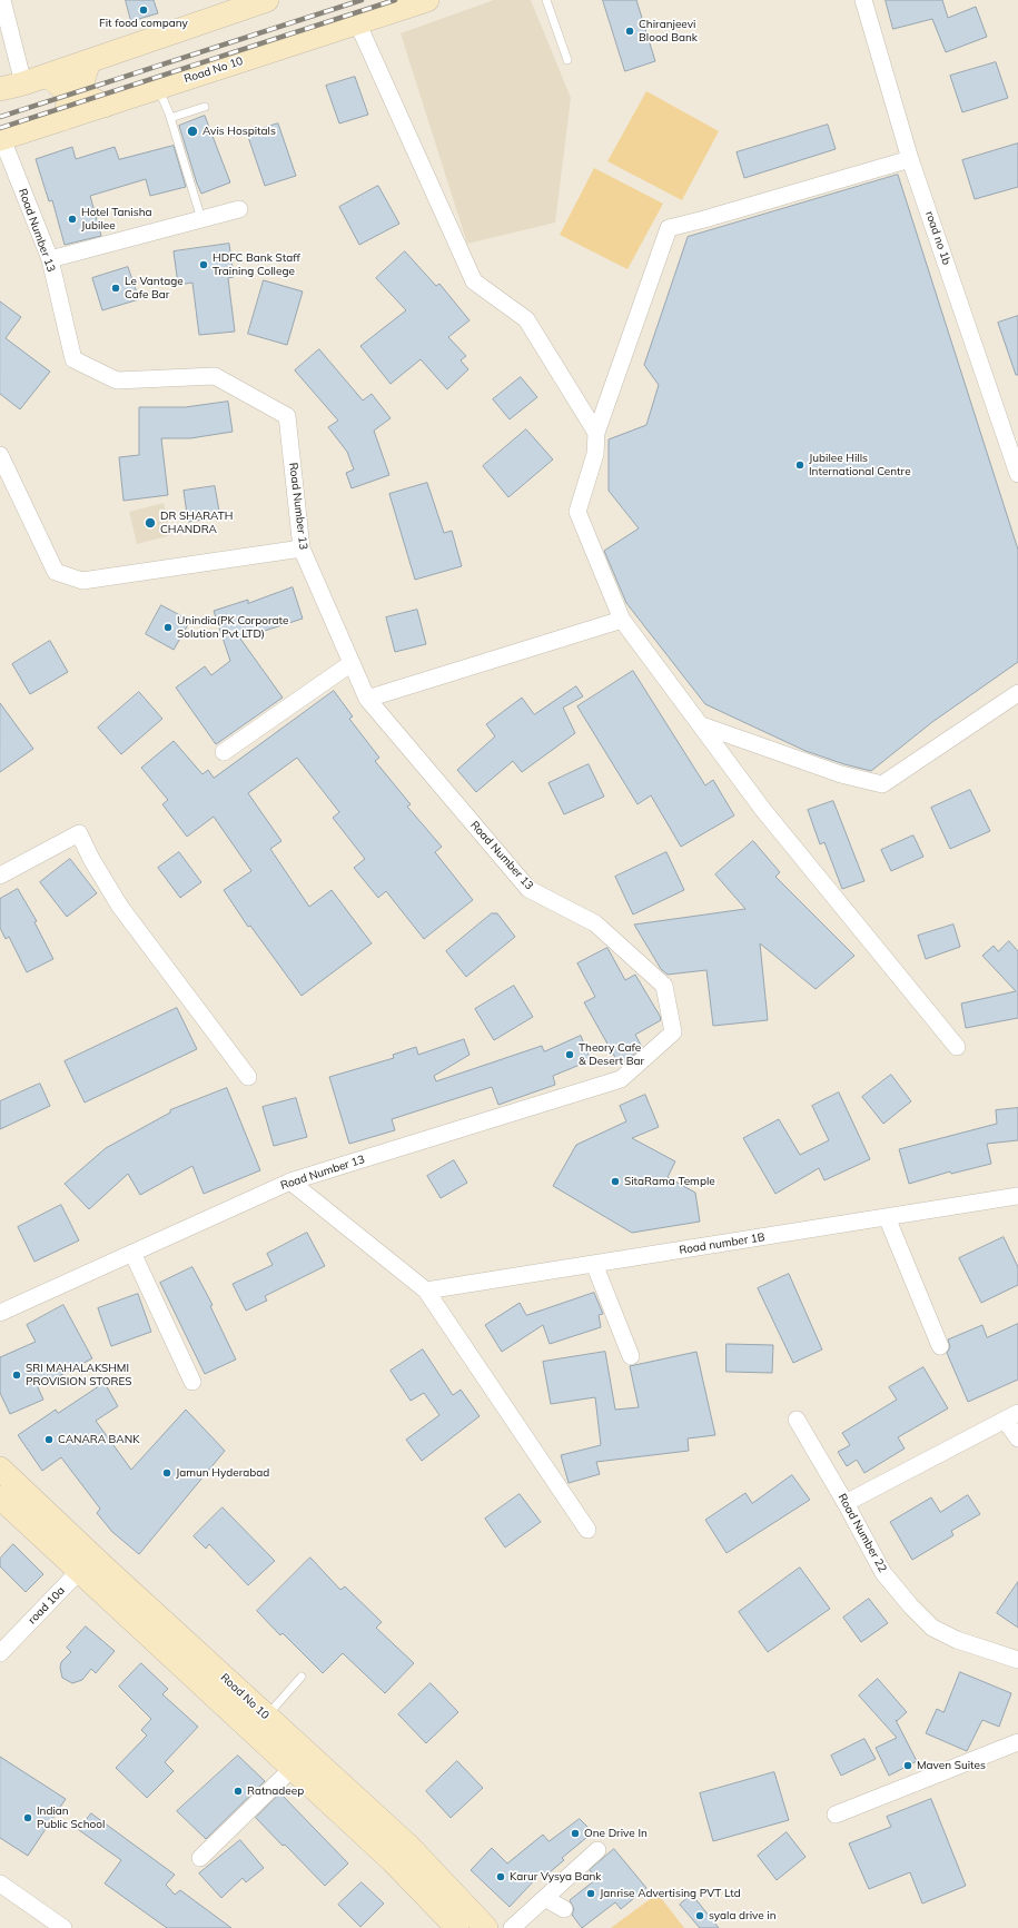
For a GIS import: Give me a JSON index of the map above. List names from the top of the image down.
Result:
{
  "streets": {
    "main road": ["Road No 10"],
    "street": [
      "Road Number 13",
      "road no 1b",
      "Road number 1B",
      "Road Number 22",
      "road 10a"
    ]
  },
  "crossings": [
    ["Road No 10", "Road Number 13"],
    ["Road No 10", "road 10a"]
  ],
  "places": [
    "Fit food company",
    "Chiranjeevi Blood Bank",
    "Avis Hospitals",
    "Hotel Tanisha Jubilee",
    "HDFC Bank Staff Training College",
    "Le Vantage Cafe Bar",
    "Jubilee Hills International Centre",
    "DR SHARATH CHANDRA",
    "Unindia(PK Corporate Solution Pvt LTD)",
    "Theory Cafe & Desert Bar",
    "SitaRama Temple",
    "SRI MAHALAKSHMI PROVISION STORES",
    "CANARA BANK",
    "Jamun Hyderabad",
    "Maven Suites",
    "Ratnadeep",
    "Indian Public School",
    "One Drive In",
    "Karur Vysya Bank",
    "Janrise Advertising PVT Ltd",
    "syala drive in"
  ]
}
